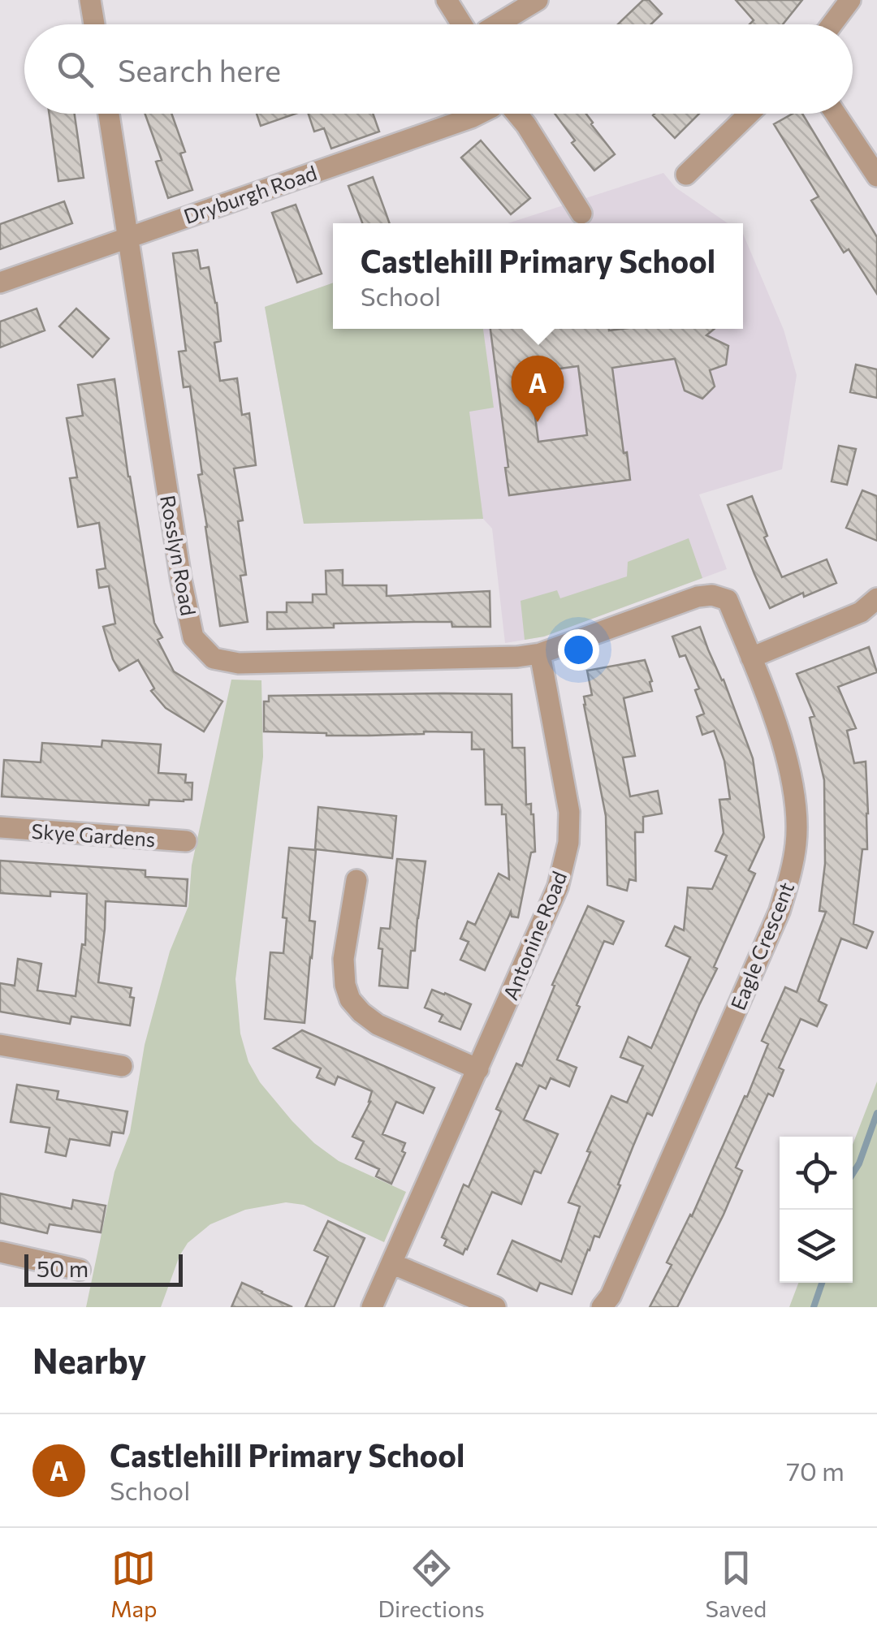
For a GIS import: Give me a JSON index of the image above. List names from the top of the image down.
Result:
{
  "streets": {
    "street": [
      "Dryburgh Road",
      "Rosslyn Road",
      "Skye Gardens",
      "Antonine Road",
      "Eagle Crescent"
    ]
  },
  "crossings": [
    ["Dryburgh Road", "Rosslyn Road"],
    ["Rosslyn Road", "Antonine Road"],
    ["Rosslyn Road", "Eagle Crescent"]
  ],
  "scale_bar": "50 m",
  "page": {
    "search": "Search here",
    "popup": ["Castlehill Primary School", "School"],
    "pins": "A",
    "scale": "50 m",
    "heading": "Nearby",
    "list": [
      {
        "mark": "A",
        "name": "Castlehill Primary School",
        "note": "School",
        "value": "70 m"
      }
    ],
    "nav": ["Map", "Directions", "Saved"]
  }
}
